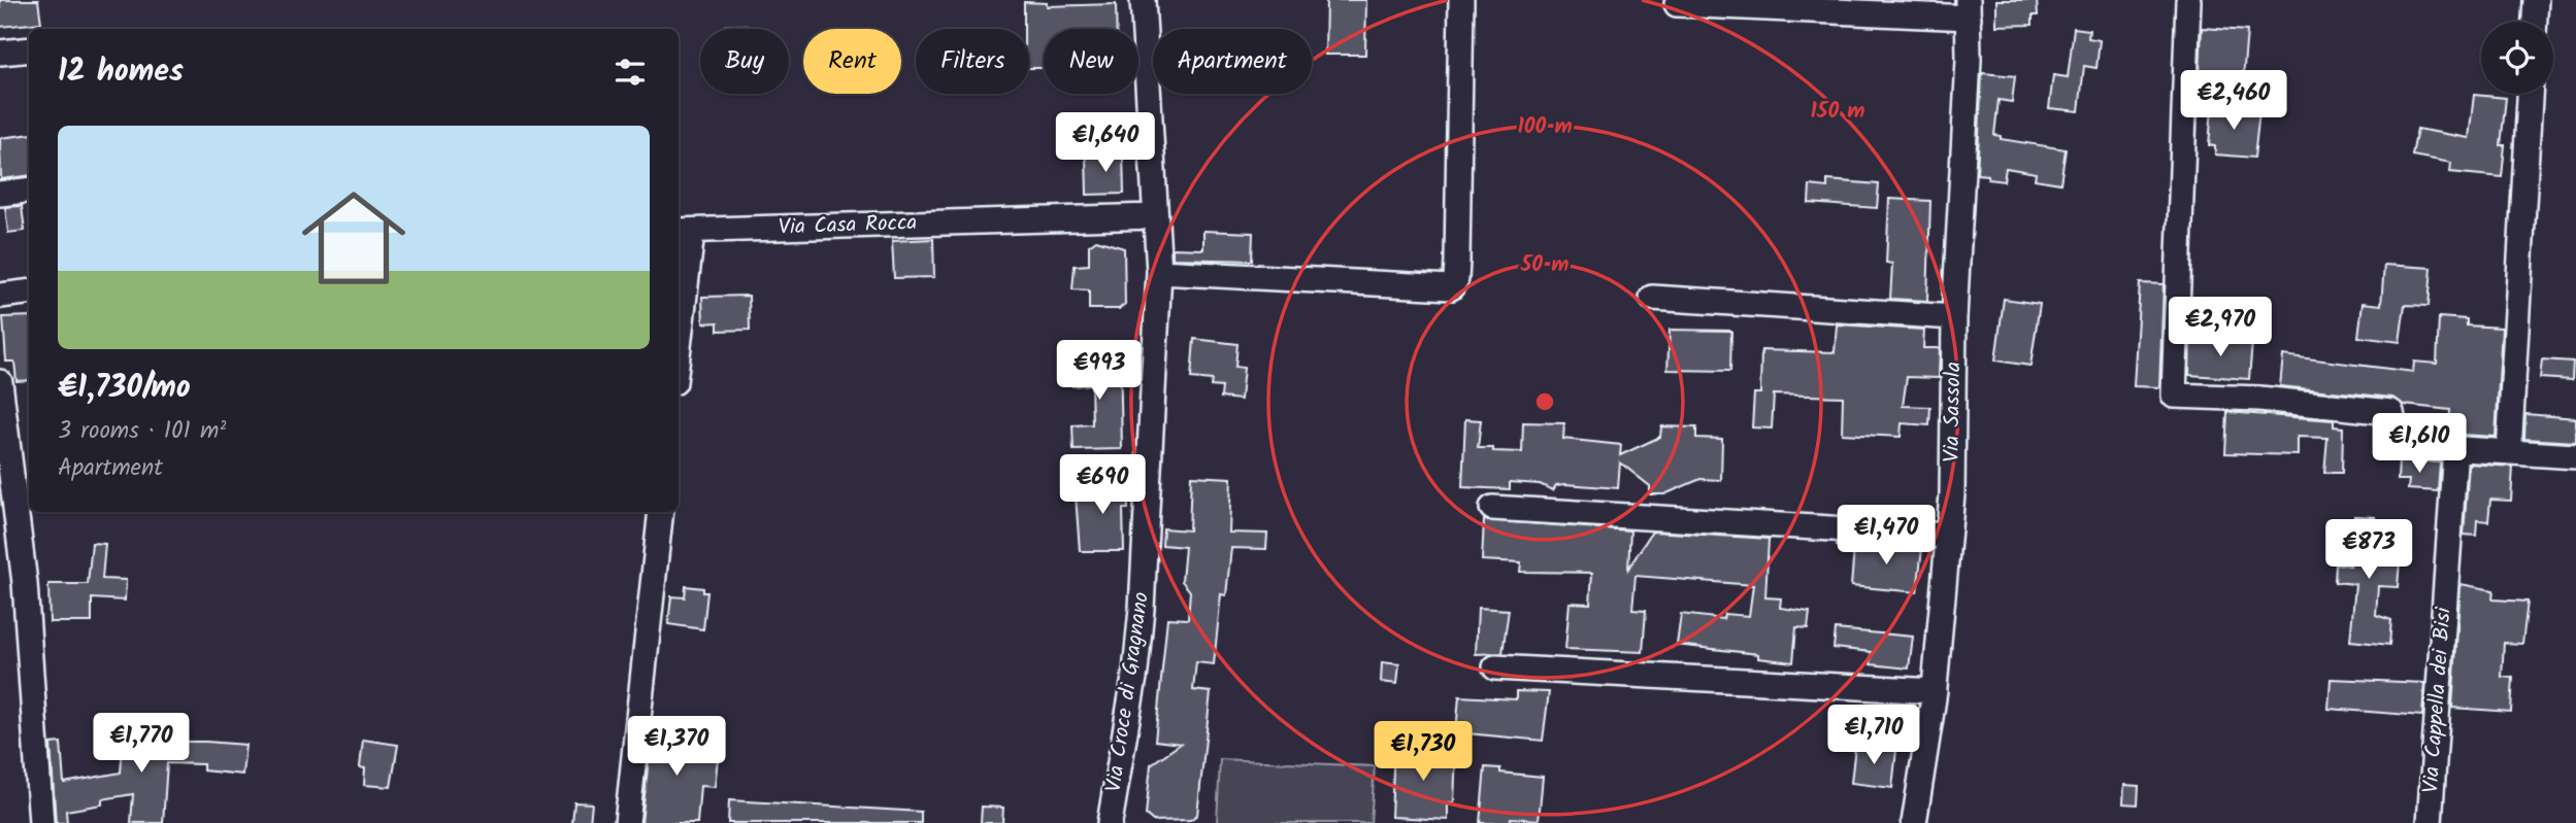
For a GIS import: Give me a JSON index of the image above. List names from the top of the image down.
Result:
{
  "streets": {
    "street": [
      "Via Casa Rocca",
      "Via Sassola",
      "Via Croce di Gragnano",
      "Via Cappella dei Bisi"
    ]
  },
  "crossings": [
    ["Via Casa Rocca", "Via Croce di Gragnano"]
  ],
  "page": {
    "chip": [
      "Buy",
      "Rent",
      "Filters",
      "New",
      "Apartment"
    ],
    "heading": "12 homes",
    "price": [
      "€2,460",
      "€1,640",
      "€2,970",
      "€993",
      "€1,610",
      "€690",
      "€1,470",
      "€873",
      "€1,710",
      "€1,770",
      "€1,370",
      "€1,730"
    ],
    "list": [
      {
        "name": "€1,730/mo",
        "note": "3 rooms · 101 m² · Apartment"
      }
    ]
  },
  "rings": ["150 m", "100 m", "50 m"]
}
